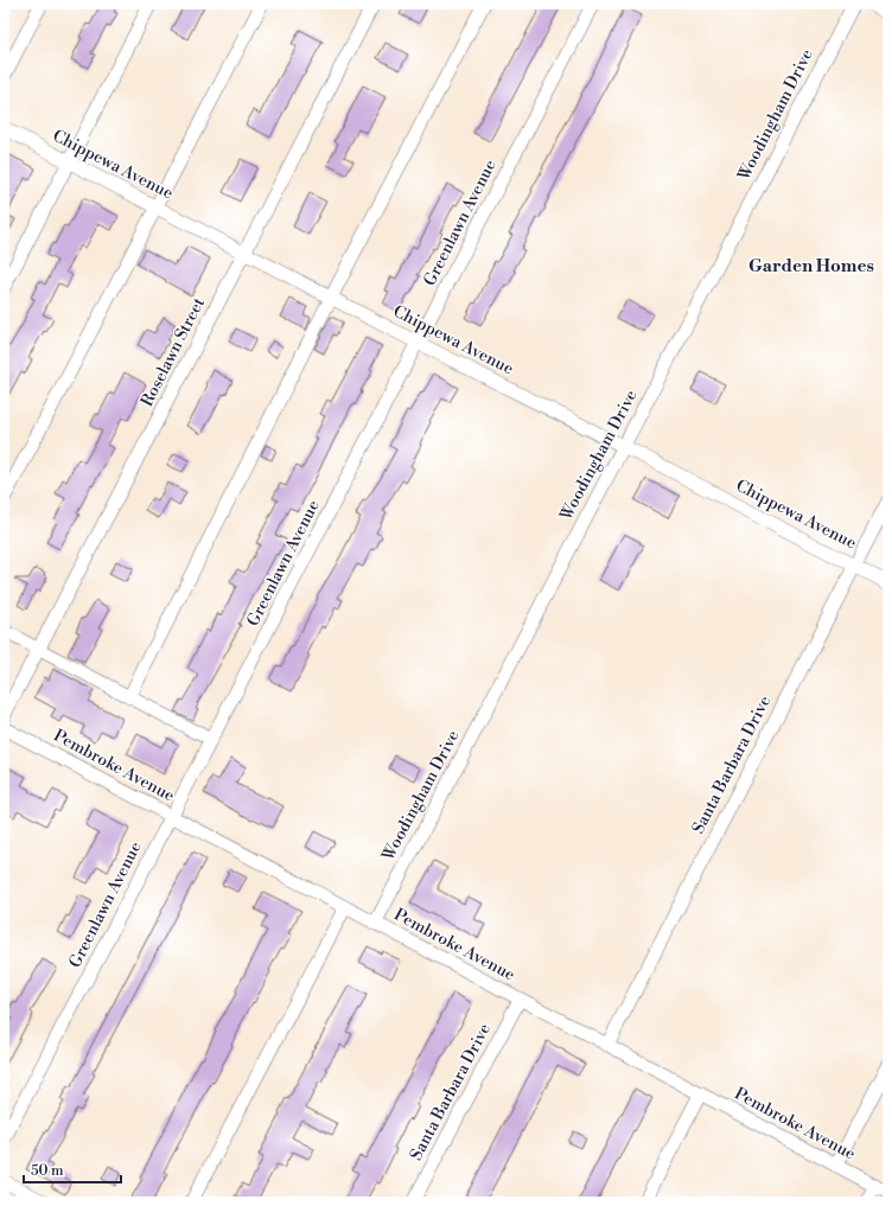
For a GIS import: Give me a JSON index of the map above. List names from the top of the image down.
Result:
{
  "streets": {
    "street": [
      "Woodingham Drive",
      "Chippewa Avenue",
      "Greenlawn Avenue",
      "Roselawn Street",
      "Santa Barbara Drive",
      "Pembroke Avenue"
    ]
  },
  "crossings": [
    ["Woodingham Drive", "Chippewa Avenue"],
    ["Woodingham Drive", "Pembroke Avenue"],
    ["Chippewa Avenue", "Greenlawn Avenue"],
    ["Chippewa Avenue", "Roselawn Street"],
    ["Chippewa Avenue", "Santa Barbara Drive"],
    ["Greenlawn Avenue", "Pembroke Avenue"],
    ["Santa Barbara Drive", "Pembroke Avenue"]
  ],
  "districts": ["Garden Homes"],
  "scale_bar": "50 m"
}
